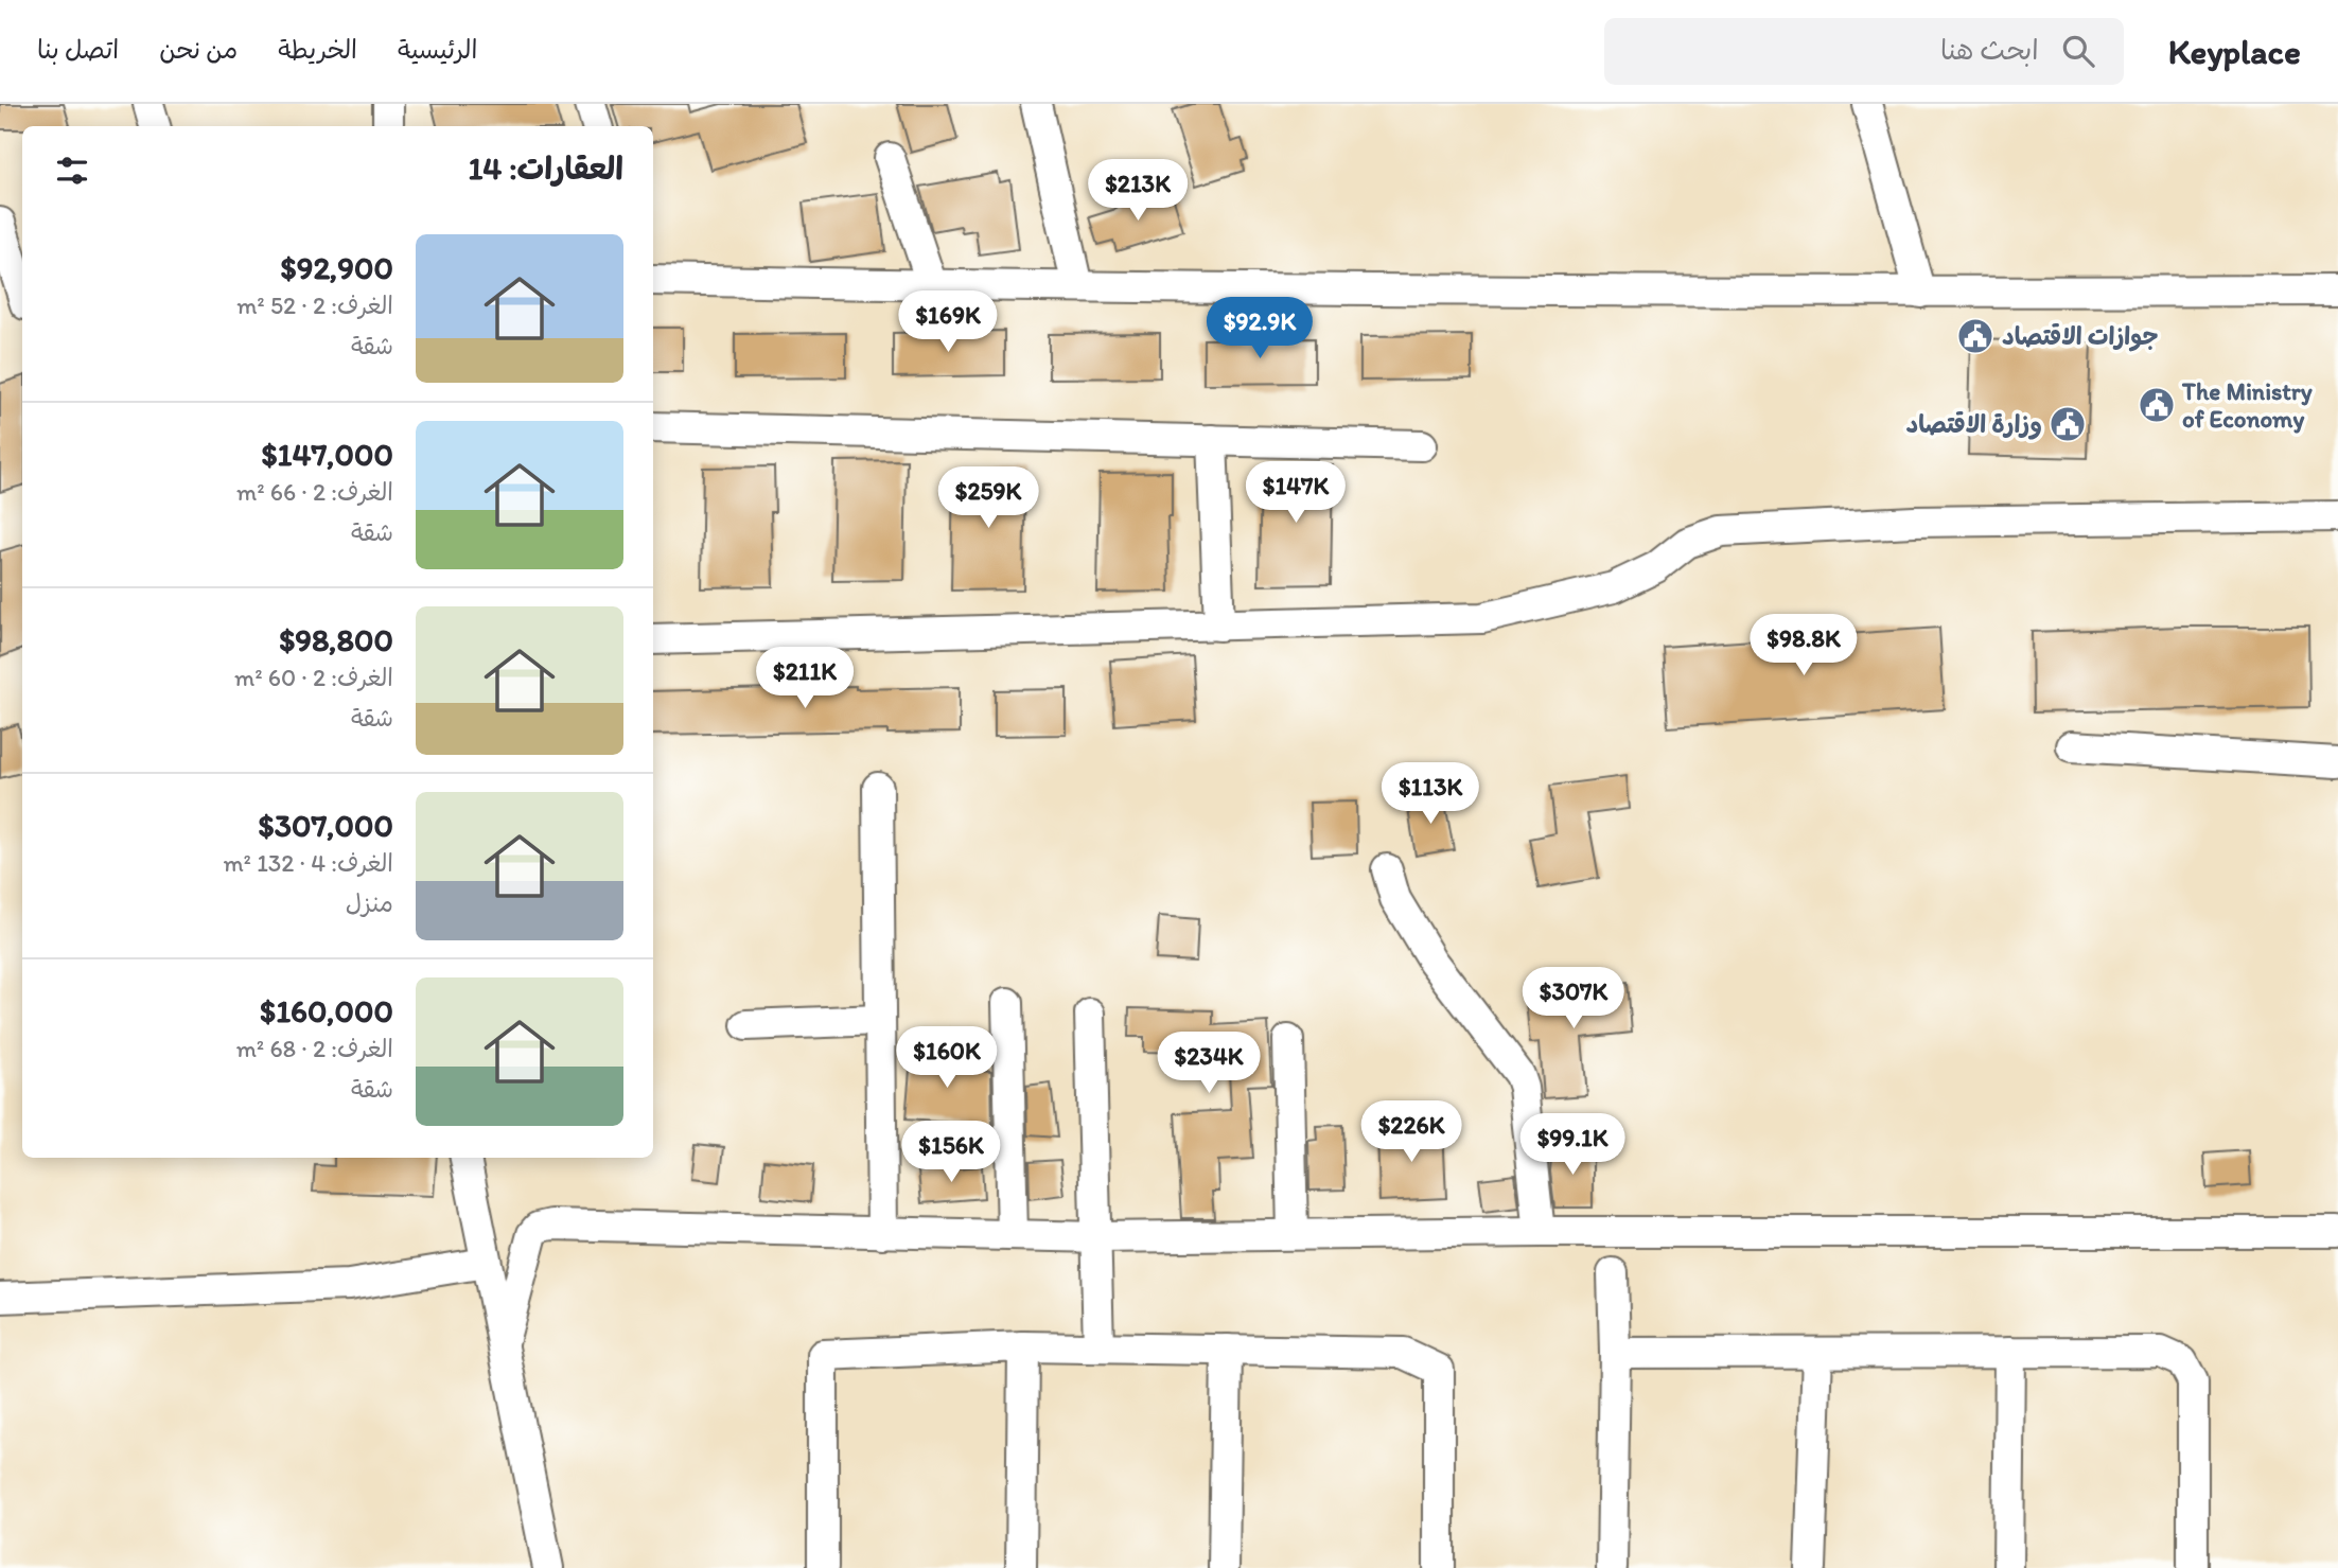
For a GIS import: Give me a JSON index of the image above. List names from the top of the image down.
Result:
{
  "places": {
    "public building": ["جوازات الاقتصاد", "The Ministry of Economy", "وزارة الاقتصاد"]
  },
  "page": {
    "header": "Keyplace",
    "search": "ابحث هنا",
    "nav": [
      "الرئيسية",
      "الخريطة",
      "من نحن",
      "اتصل بنا"
    ],
    "heading": "العقارات: 14",
    "price": [
      "$213K",
      "$169K",
      "$92.9K",
      "$147K",
      "$259K",
      "$98.8K",
      "$211K",
      "$113K",
      "$307K",
      "$160K",
      "$234K",
      "$226K",
      "$99.1K",
      "$156K"
    ],
    "list": [
      {
        "name": "$92,900",
        "note": "الغرف: 2 · 52 m² · شقة"
      },
      {
        "name": "$147,000",
        "note": "الغرف: 2 · 66 m² · شقة"
      },
      {
        "name": "$98,800",
        "note": "الغرف: 2 · 60 m² · شقة"
      },
      {
        "name": "$307,000",
        "note": "الغرف: 4 · 132 m² · منزل"
      },
      {
        "name": "$160,000",
        "note": "الغرف: 2 · 68 m² · شقة"
      }
    ]
  }
}
